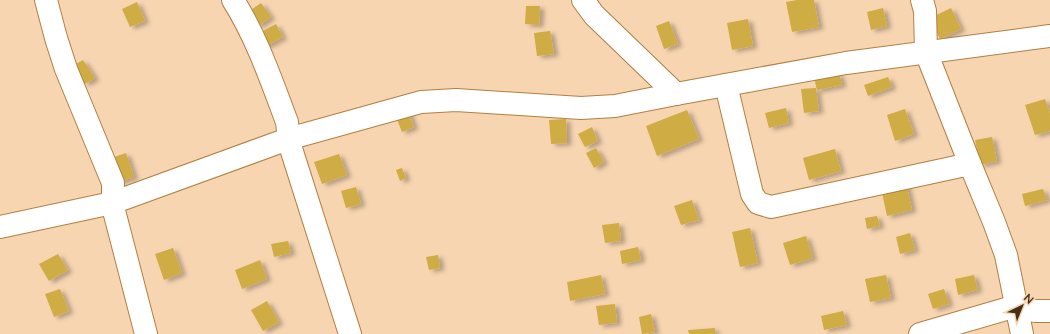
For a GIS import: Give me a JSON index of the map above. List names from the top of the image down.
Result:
{
  "north": "top right"
}
